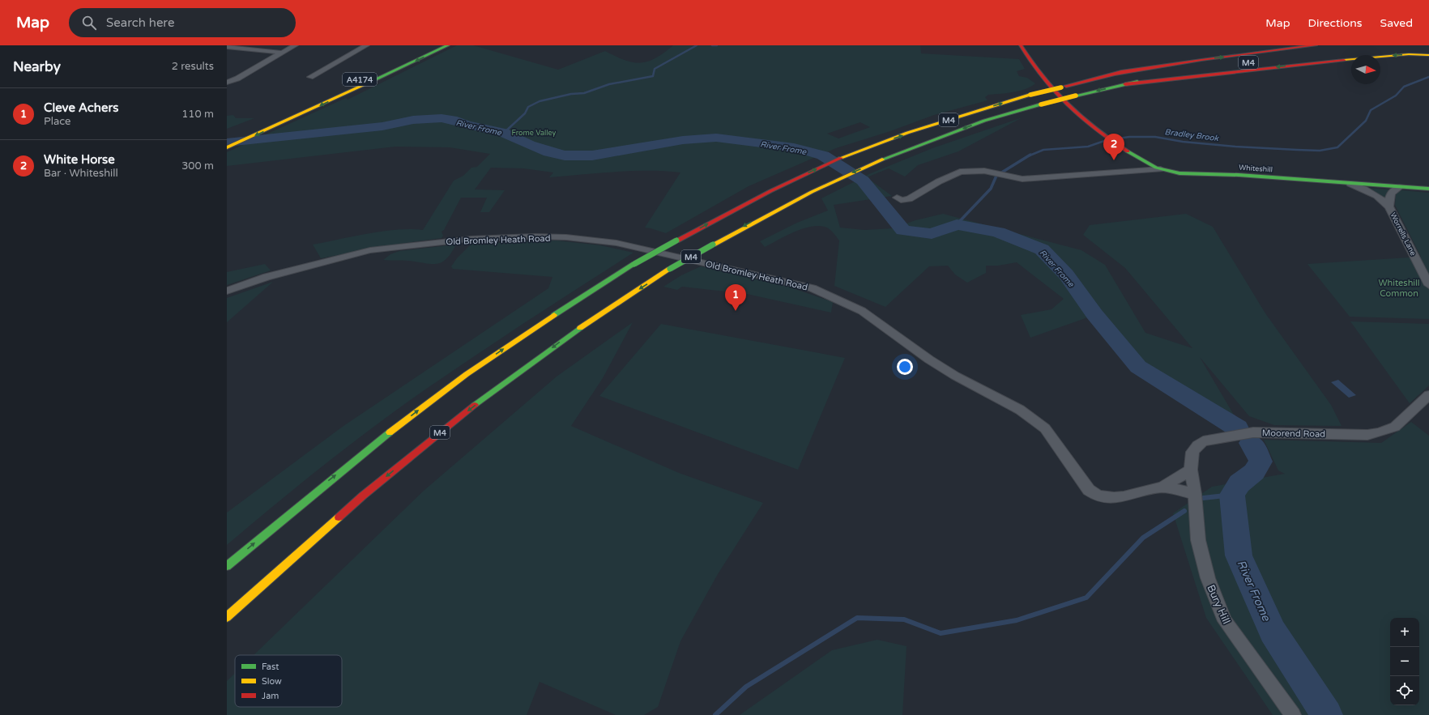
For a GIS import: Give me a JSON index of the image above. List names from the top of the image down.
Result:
{
  "streets": {
    "main road": ["M4", "A4174", "Whiteshill"],
    "street": [
      "Worrells Lane",
      "Old Bromley Heath Road",
      "Moorend Road",
      "Bury Hill"
    ]
  },
  "crossings": [
    ["Whiteshill", "Worrells Lane"],
    ["Old Bromley Heath Road", "Moorend Road"],
    ["Old Bromley Heath Road", "Bury Hill"],
    ["Moorend Road", "Bury Hill"]
  ],
  "water": ["River Frome", "Bradley Brook"],
  "parks": ["Frome Valley", "Whiteshill Common"],
  "legend": ["Fast", "Slow", "Jam"],
  "north": "right",
  "page": {
    "header": "Map",
    "search": "Search here",
    "nav": ["Map", "Directions", "Saved"],
    "heading": ["Nearby", "2 results"],
    "list": [
      {
        "mark": "1",
        "name": "Cleve Achers",
        "note": "Place",
        "value": "110 m"
      },
      {
        "mark": "2",
        "name": "White Horse",
        "note": "Bar · Whiteshill",
        "value": "300 m"
      }
    ],
    "pins": ["2", "1"],
    "map_buttons": ["+", "−"]
  }
}
